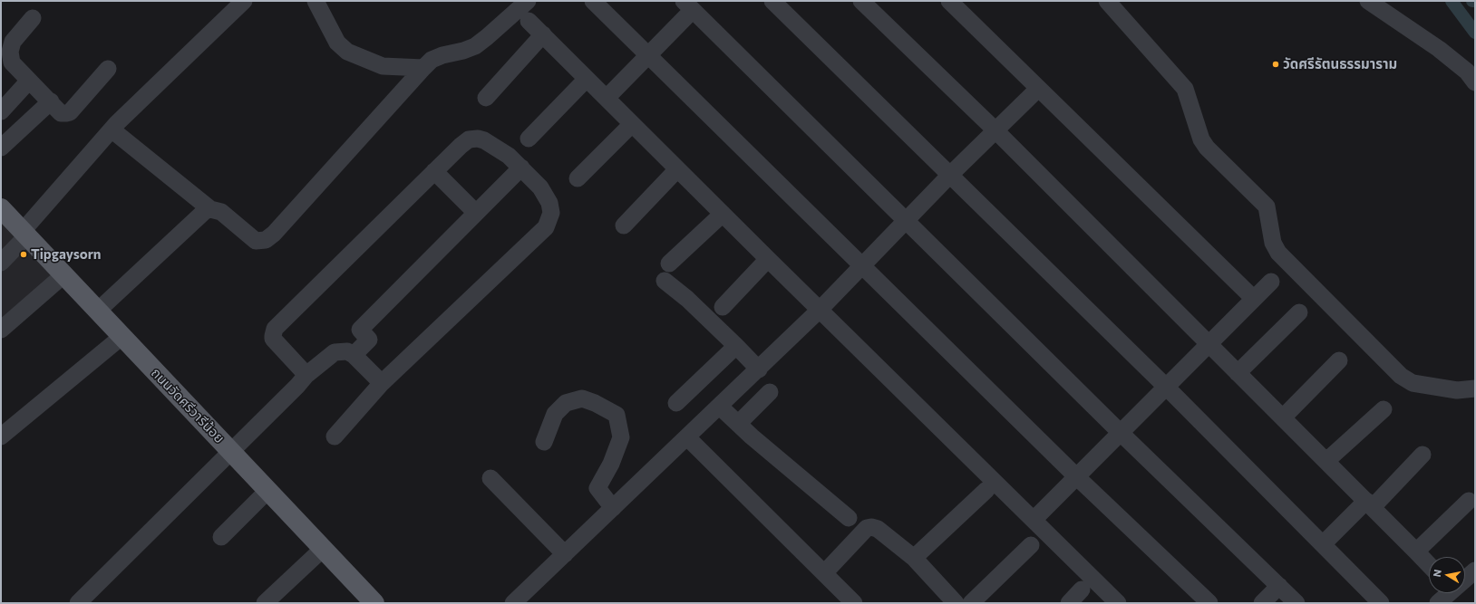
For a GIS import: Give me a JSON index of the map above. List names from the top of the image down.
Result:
{
  "streets": {
    "main road": ["ถนนวัดศรีวารีน้อย"]
  },
  "places": ["วัดศรีรัตนธรรมาราม", "Tipgaysorn"],
  "north": "left"
}
